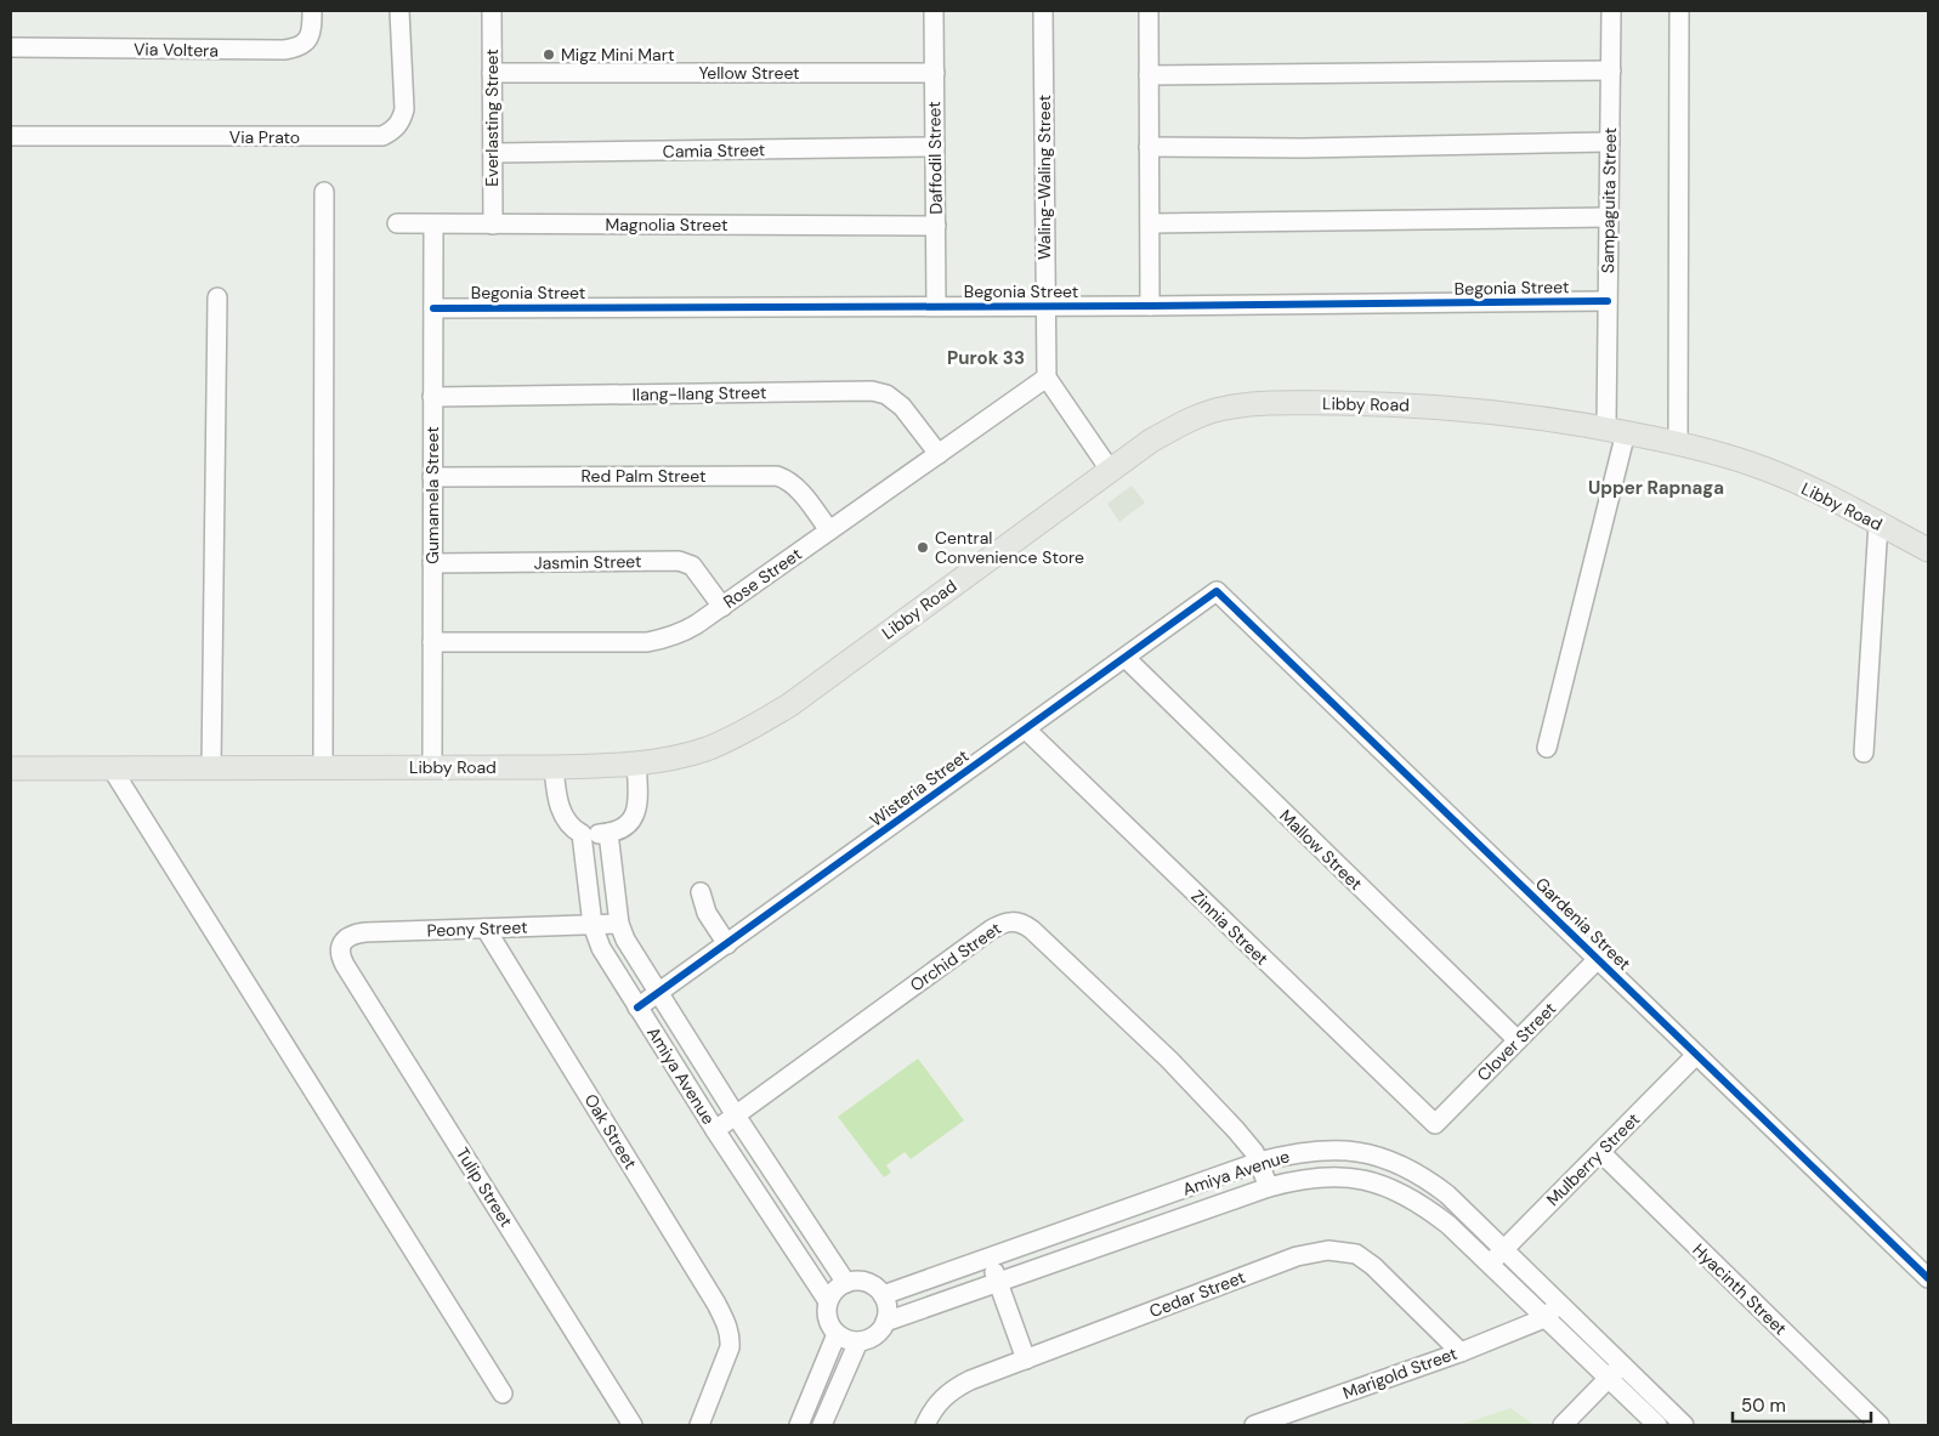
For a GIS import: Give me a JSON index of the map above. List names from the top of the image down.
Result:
{
  "streets": {
    "main road": ["Libby Road"],
    "street": [
      "Via Voltera",
      "Yellow Street",
      "Everlasting Street",
      "Via Prato",
      "Camia Street",
      "Daffodil Street",
      "Waling-Waling Street",
      "Sampaguita Street",
      "Magnolia Street",
      "Begonia Street",
      "Ilang-Ilang Street",
      "Red Palm Street",
      "Gumamela Street",
      "Jasmin Street",
      "Rose Street",
      "Wisteria Street",
      "Mallow Street",
      "Gardenia Street",
      "Zinnia Street",
      "Peony Street",
      "Orchid Street",
      "Clover Street",
      "Amiya Avenue",
      "Oak Street",
      "Mulberry Street",
      "Tulip Street",
      "Hyacinth Street",
      "Cedar Street",
      "Marigold Street"
    ]
  },
  "crossings": [
    ["Yellow Street", "Everlasting Street"],
    ["Yellow Street", "Daffodil Street"],
    ["Everlasting Street", "Camia Street"],
    ["Everlasting Street", "Magnolia Street"],
    ["Camia Street", "Daffodil Street"],
    ["Daffodil Street", "Magnolia Street"],
    ["Daffodil Street", "Begonia Street"],
    ["Waling-Waling Street", "Begonia Street"],
    ["Waling-Waling Street", "Rose Street"],
    ["Sampaguita Street", "Begonia Street"],
    ["Sampaguita Street", "Libby Road"],
    ["Magnolia Street", "Gumamela Street"],
    ["Begonia Street", "Gumamela Street"],
    ["Ilang-Ilang Street", "Gumamela Street"],
    ["Ilang-Ilang Street", "Rose Street"],
    ["Libby Road", "Gumamela Street"],
    ["Red Palm Street", "Gumamela Street"],
    ["Red Palm Street", "Rose Street"],
    ["Gumamela Street", "Jasmin Street"],
    ["Gumamela Street", "Rose Street"],
    ["Jasmin Street", "Rose Street"],
    ["Wisteria Street", "Mallow Street"],
    ["Wisteria Street", "Gardenia Street"],
    ["Wisteria Street", "Zinnia Street"],
    ["Wisteria Street", "Amiya Avenue"],
    ["Mallow Street", "Clover Street"],
    ["Gardenia Street", "Clover Street"],
    ["Gardenia Street", "Mulberry Street"],
    ["Zinnia Street", "Clover Street"],
    ["Peony Street", "Amiya Avenue"],
    ["Peony Street", "Oak Street"],
    ["Peony Street", "Tulip Street"],
    ["Orchid Street", "Amiya Avenue"],
    ["Amiya Avenue", "Mulberry Street"],
    ["Amiya Avenue", "Marigold Street"],
    ["Mulberry Street", "Hyacinth Street"],
    ["Cedar Street", "Marigold Street"]
  ],
  "districts": ["Purok 33", "Upper Rapnaga"],
  "places": ["Migz Mini Mart", "Central Convenience Store"],
  "scale_bar": "50 m"
}
